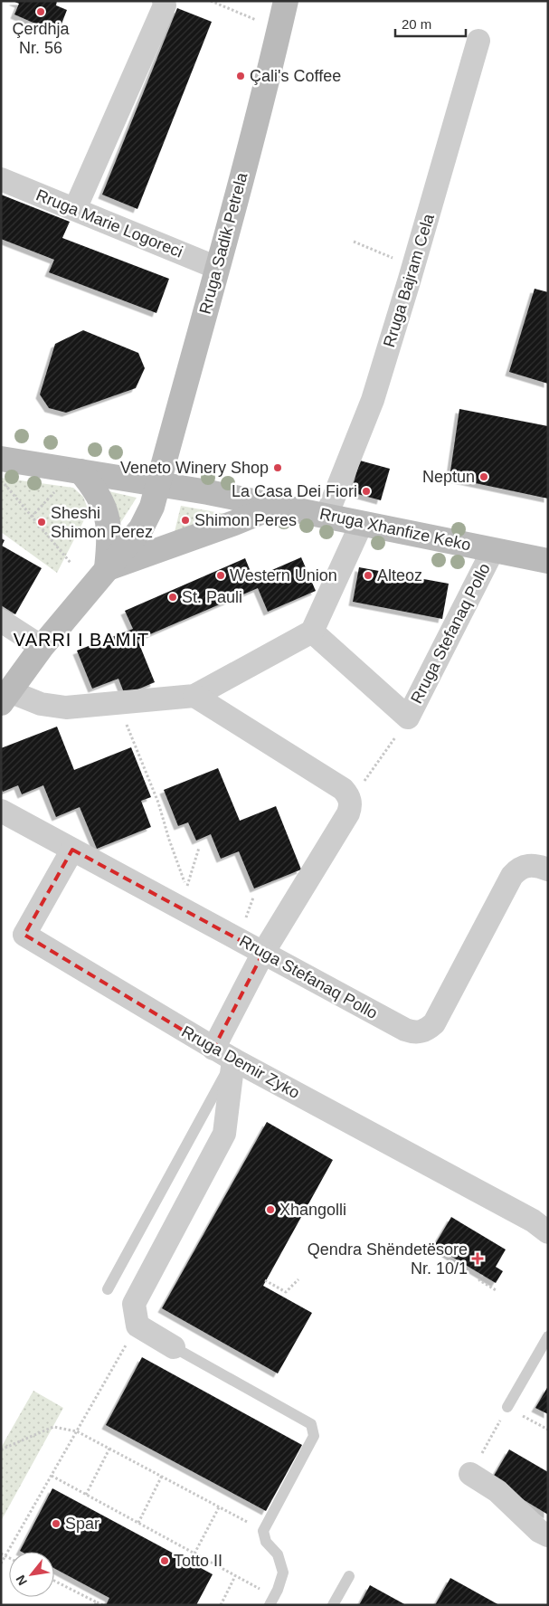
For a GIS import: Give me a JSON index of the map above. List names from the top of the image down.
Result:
{
  "streets": {
    "main road": ["Rruga Sadik Petrela", "Rruga Xhanfize Keko"],
    "street": [
      "Rruga Marie Logoreci",
      "Rruga Bajram Cela",
      "Rruga Stefanaq Pollo",
      "Rruga Demir Zyko"
    ]
  },
  "crossings": [
    ["Rruga Marie Logoreci", "Rruga Sadik Petrela"],
    ["Rruga Sadik Petrela", "Rruga Xhanfize Keko"],
    ["Rruga Bajram Cela", "Rruga Xhanfize Keko"],
    ["Rruga Xhanfize Keko", "Rruga Stefanaq Pollo"],
    ["Rruga Stefanaq Pollo", "Rruga Demir Zyko"]
  ],
  "districts": ["VARRI I BAMIT"],
  "places": {
    "other": [
      "Çerdhja Nr. 56",
      "Çali's Coffee",
      "Veneto Winery Shop",
      "Neptun",
      "La Casa Dei Fiori",
      "Shimon Peres",
      "Sheshi Shimon Perez",
      "Western Union",
      "Alteoz",
      "St. Pauli",
      "Xhangolli",
      "Spar",
      "Totto II"
    ],
    "health": ["Qendra Shëndetësore Nr. 10/1"]
  },
  "scale_bar": "20 m",
  "north": "bottom left"
}
